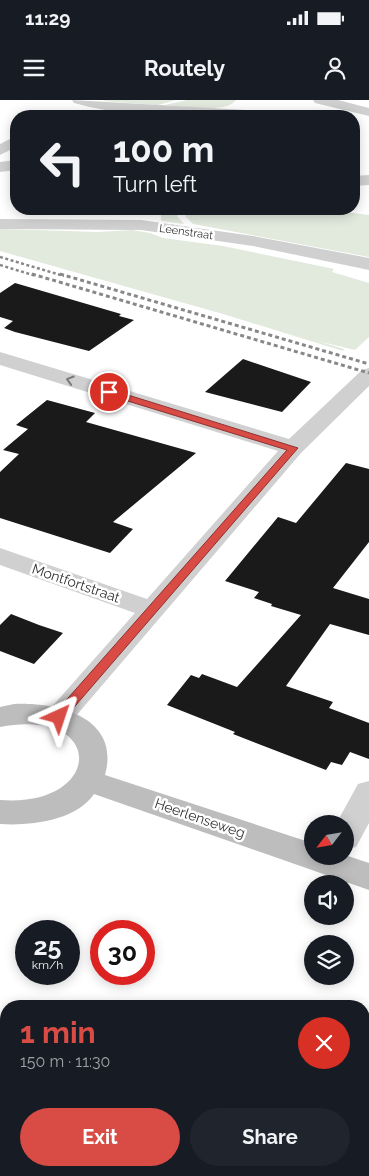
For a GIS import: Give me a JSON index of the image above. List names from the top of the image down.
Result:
{
  "streets": {
    "main road": ["Heerlenseweg"],
    "street": ["Leenstraat", "Montfortstraat"]
  },
  "north": "bottom left",
  "page": {
    "status": "11:29",
    "header": "Routely",
    "turn": ["100 m", "Turn left"],
    "speed": "25 km/h",
    "limit": "30",
    "heading": ["1 min", "150 m · 11:30"],
    "buttons": ["Exit", "Share"]
  }
}
